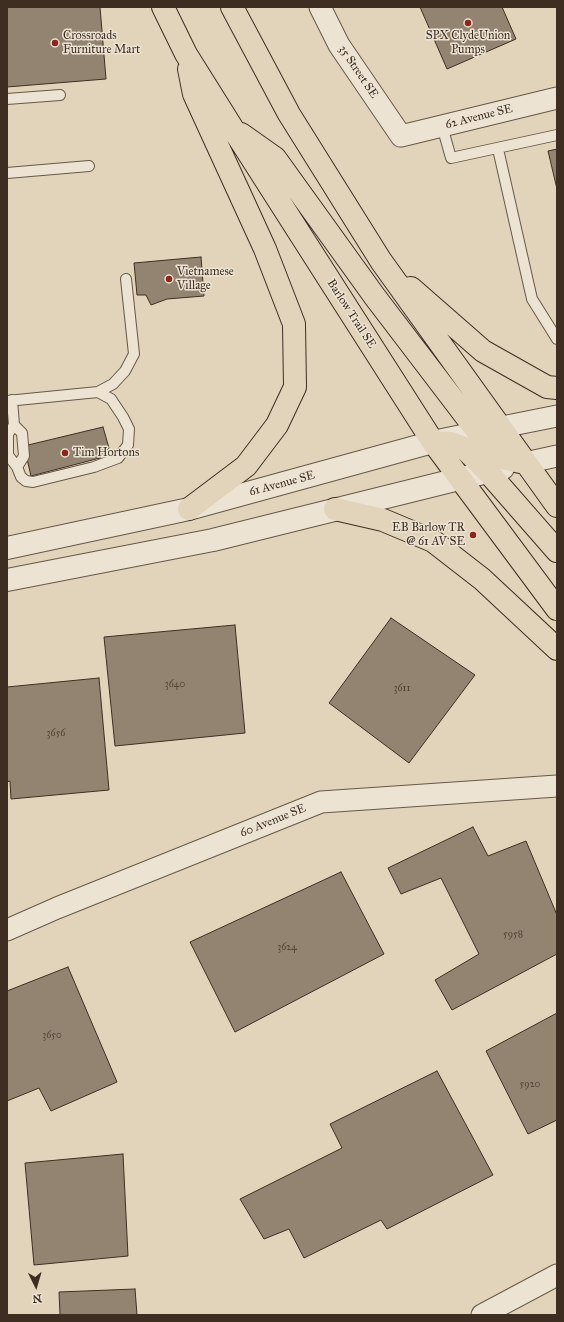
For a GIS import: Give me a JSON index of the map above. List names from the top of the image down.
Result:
{
  "streets": {
    "main road": ["Barlow Trail SE"],
    "street": [
      "35 Street SE",
      "62 Avenue SE",
      "61 Avenue SE",
      "60 Avenue SE"
    ]
  },
  "crossings": [
    ["35 Street SE", "62 Avenue SE"],
    ["Barlow Trail SE", "61 Avenue SE"]
  ],
  "places": [
    "SPX ClydeUnion Pumps",
    "Crossroads Furniture Mart",
    "Vietnamese Village",
    "Tim Hortons",
    "EB Barlow TR @ 61 AV SE"
  ],
  "house_numbers": [
    "3640",
    "3611",
    "3656",
    "5958",
    "3624",
    "3650",
    "5920"
  ],
  "north": "bottom"
}
